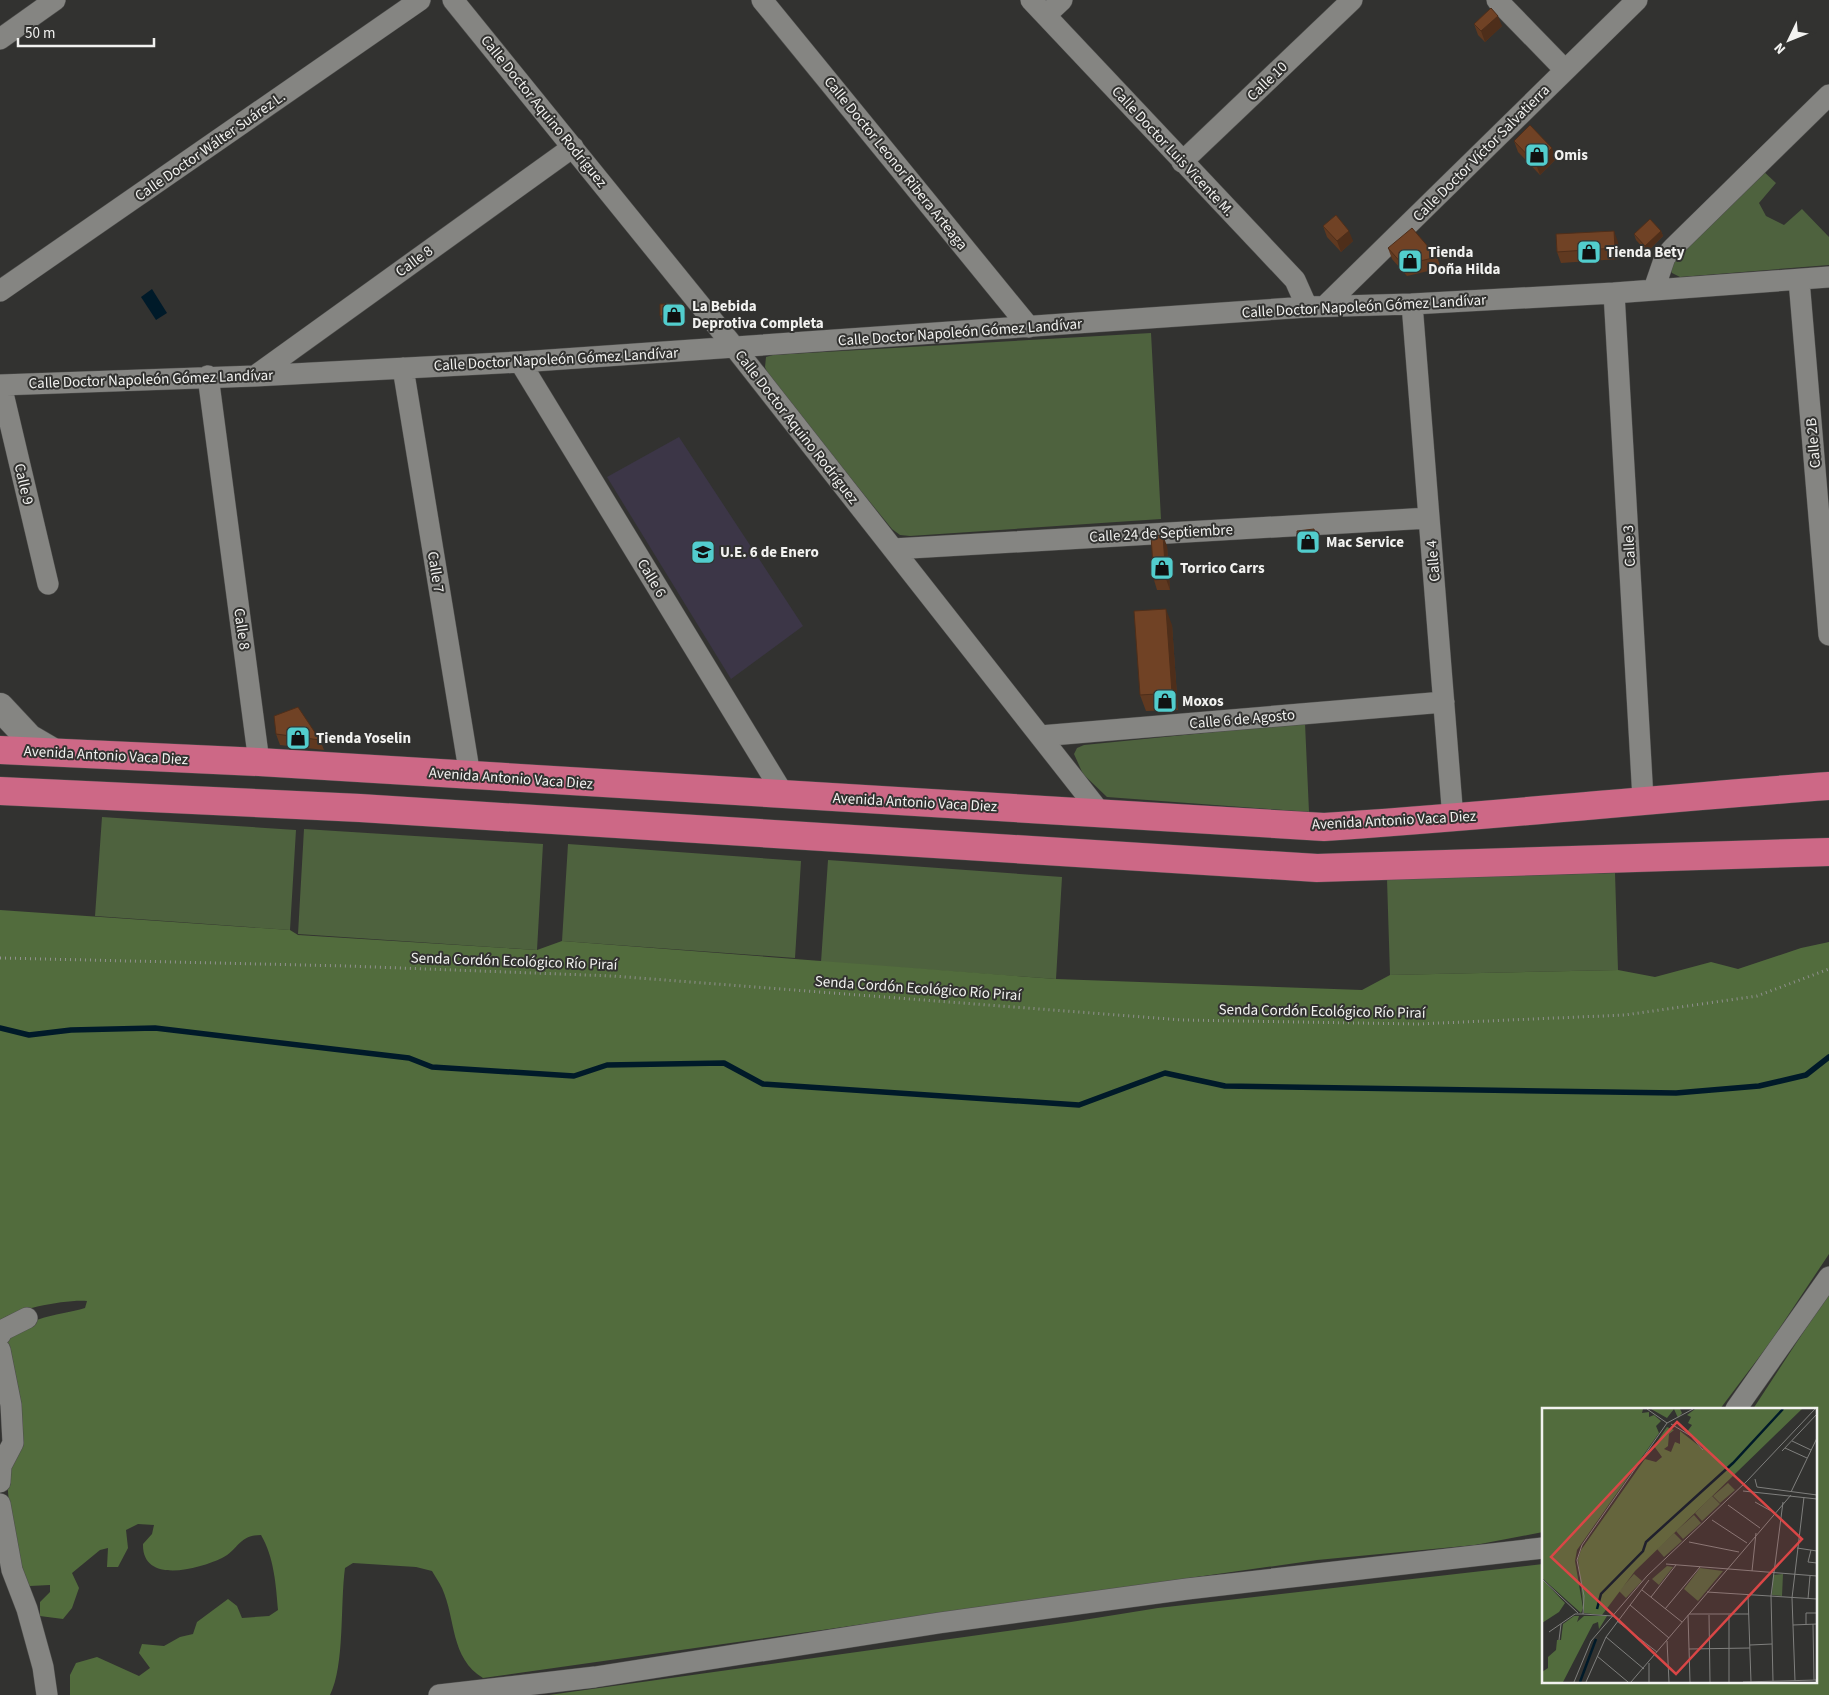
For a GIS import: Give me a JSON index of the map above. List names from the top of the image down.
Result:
{
  "streets": {
    "highway": ["Avenida Antonio Vaca Diez"],
    "street": [
      "Calle 10",
      "Calle Doctor Aquino Rodríguez",
      "Calle Doctor Wálter Suárez L.",
      "Calle Doctor Luis Vicente M.",
      "Calle Doctor Víctor Salvatierra",
      "Calle Doctor Leonor Ribera Arteaga",
      "Calle 8",
      "Calle Doctor Napoleón Gómez Landívar",
      "Calle 2B",
      "Calle 9",
      "Calle 24 de Septiembre",
      "Calle 3",
      "Calle 4",
      "Calle 7",
      "Calle 6",
      "Calle 6 de Agosto"
    ],
    "path": ["Senda Cordón Ecológico Río Piraí"]
  },
  "crossings": [
    ["Calle 10", "Calle Doctor Luis Vicente M."],
    ["Calle Doctor Aquino Rodríguez", "Calle 8"],
    ["Calle Doctor Aquino Rodríguez", "Calle Doctor Napoleón Gómez Landívar"],
    ["Calle Doctor Aquino Rodríguez", "Calle 24 de Septiembre"],
    ["Calle Doctor Aquino Rodríguez", "Calle 6 de Agosto"],
    ["Calle Doctor Aquino Rodríguez", "Avenida Antonio Vaca Diez"],
    ["Calle Doctor Luis Vicente M.", "Calle Doctor Víctor Salvatierra"],
    ["Calle Doctor Luis Vicente M.", "Calle Doctor Napoleón Gómez Landívar"],
    ["Calle Doctor Víctor Salvatierra", "Calle Doctor Napoleón Gómez Landívar"],
    ["Calle Doctor Leonor Ribera Arteaga", "Calle Doctor Napoleón Gómez Landívar"],
    ["Calle 8", "Calle Doctor Napoleón Gómez Landívar"],
    ["Calle 8", "Avenida Antonio Vaca Diez"],
    ["Calle Doctor Napoleón Gómez Landívar", "Calle 2B"],
    ["Calle Doctor Napoleón Gómez Landívar", "Calle 9"],
    ["Calle Doctor Napoleón Gómez Landívar", "Calle 3"],
    ["Calle Doctor Napoleón Gómez Landívar", "Calle 4"],
    ["Calle Doctor Napoleón Gómez Landívar", "Calle 7"],
    ["Calle Doctor Napoleón Gómez Landívar", "Calle 6"],
    ["Calle 24 de Septiembre", "Calle 4"],
    ["Calle 3", "Avenida Antonio Vaca Diez"],
    ["Calle 4", "Calle 6 de Agosto"],
    ["Calle 4", "Avenida Antonio Vaca Diez"],
    ["Calle 7", "Avenida Antonio Vaca Diez"],
    ["Calle 6", "Avenida Antonio Vaca Diez"]
  ],
  "places": {
    "shop": [
      "Omis",
      "Tienda Bety",
      "Tienda Doña Hilda",
      "La Bebida Deprotiva Completa",
      "Mac Service",
      "Torrico Carrs",
      "Moxos",
      "Tienda Yoselin"
    ],
    "school or university": ["U.E. 6 de Enero"]
  },
  "scale_bar": "50 m",
  "north": "bottom left"
}
